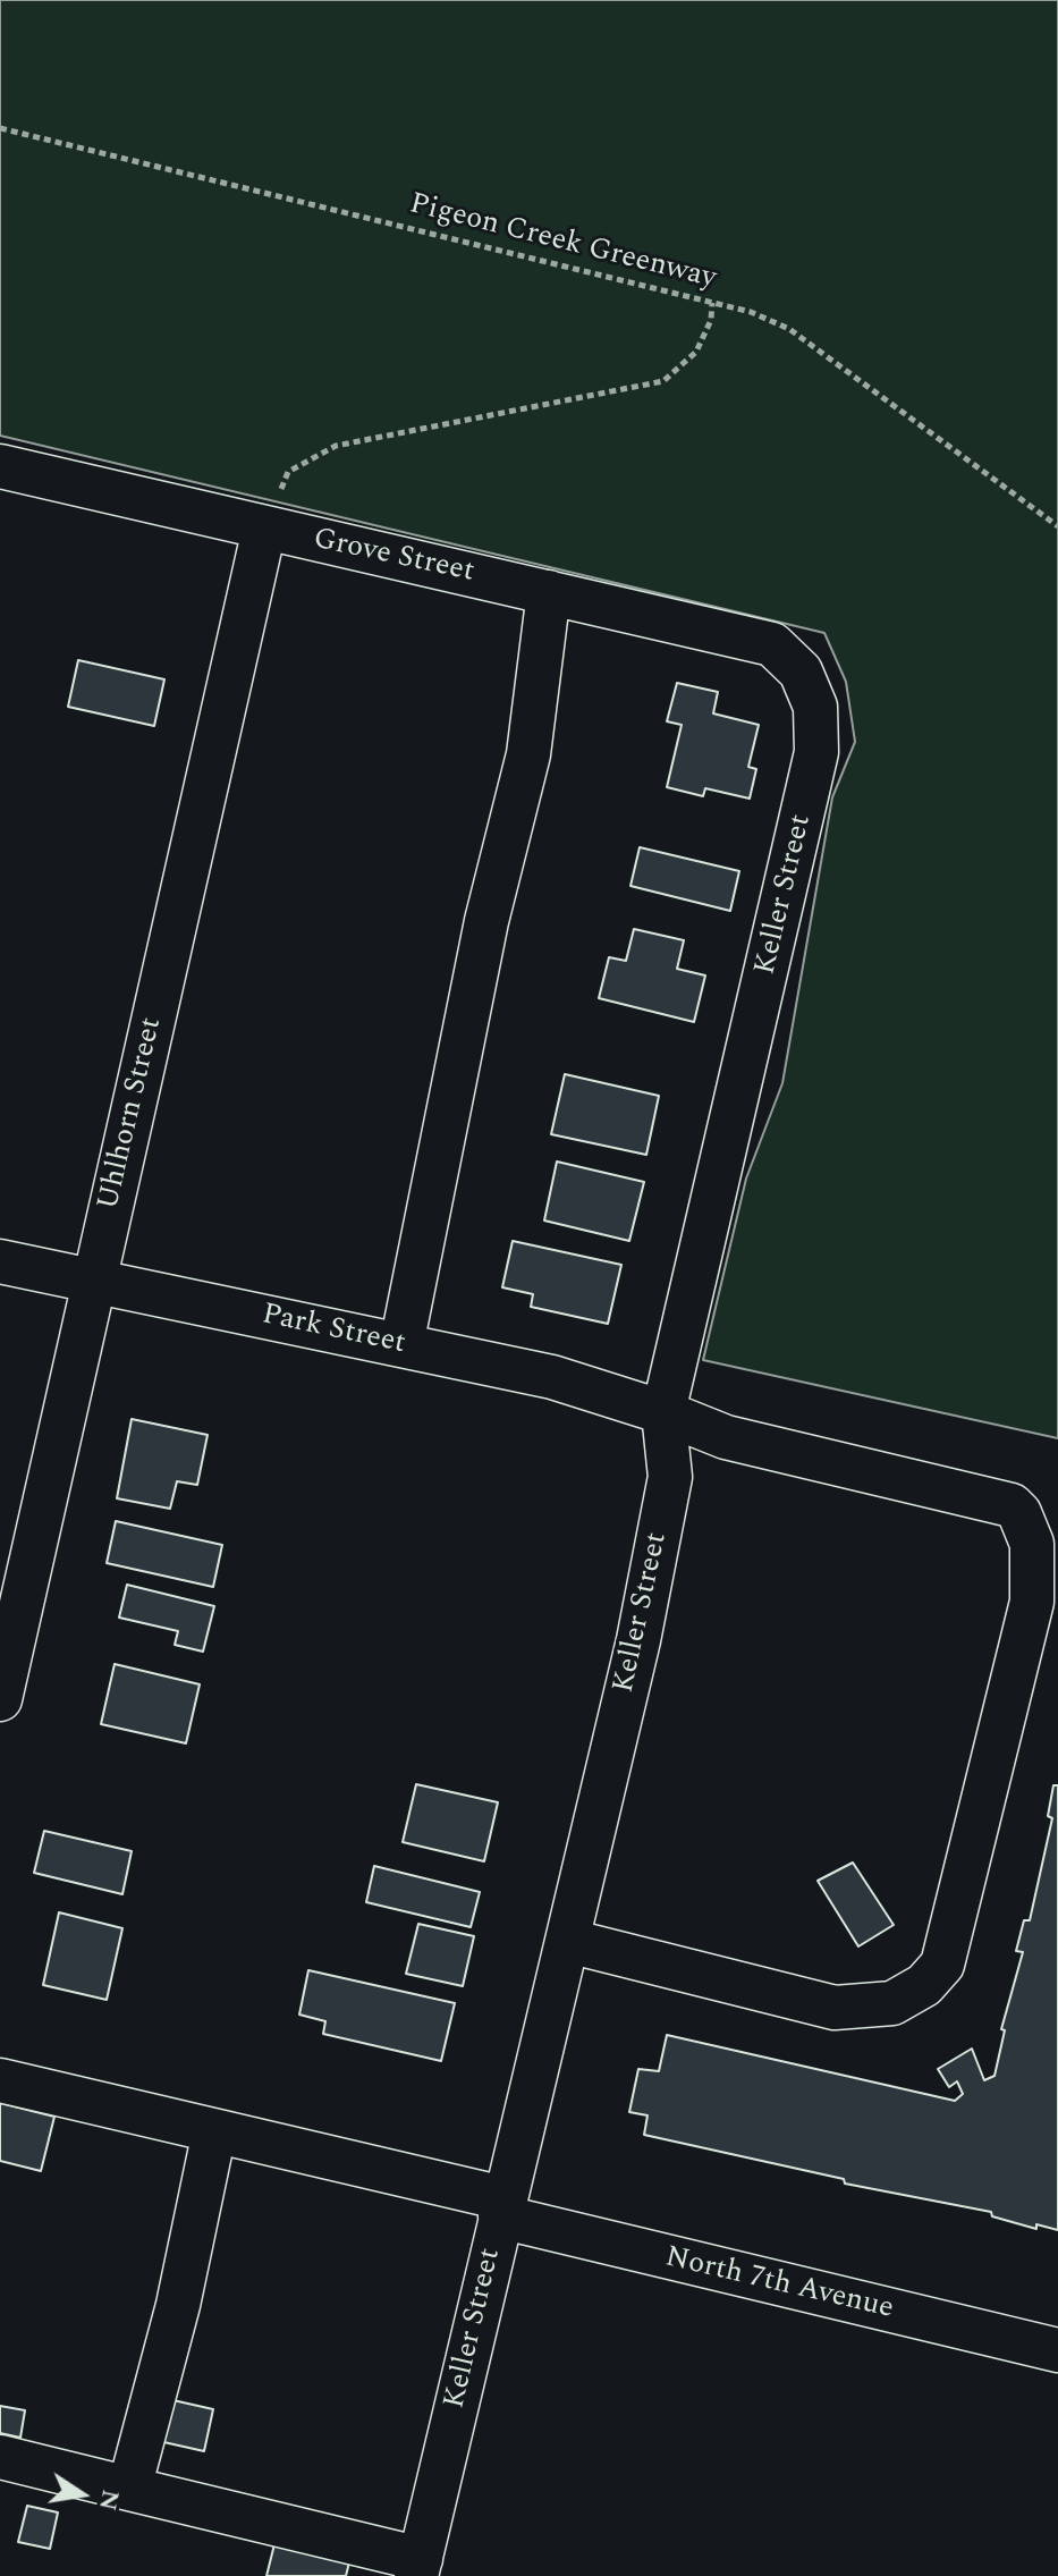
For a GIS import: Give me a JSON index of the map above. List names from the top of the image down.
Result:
{
  "streets": {
    "street": [
      "Grove Street",
      "Keller Street",
      "Uhlhorn Street",
      "Park Street",
      "North 7th Avenue"
    ],
    "path": ["Pigeon Creek Greenway"]
  },
  "crossings": [
    ["Grove Street", "Keller Street"],
    ["Grove Street", "Uhlhorn Street"],
    ["Keller Street", "Park Street"],
    ["Keller Street", "North 7th Avenue"],
    ["Uhlhorn Street", "Park Street"]
  ],
  "north": "right"
}
